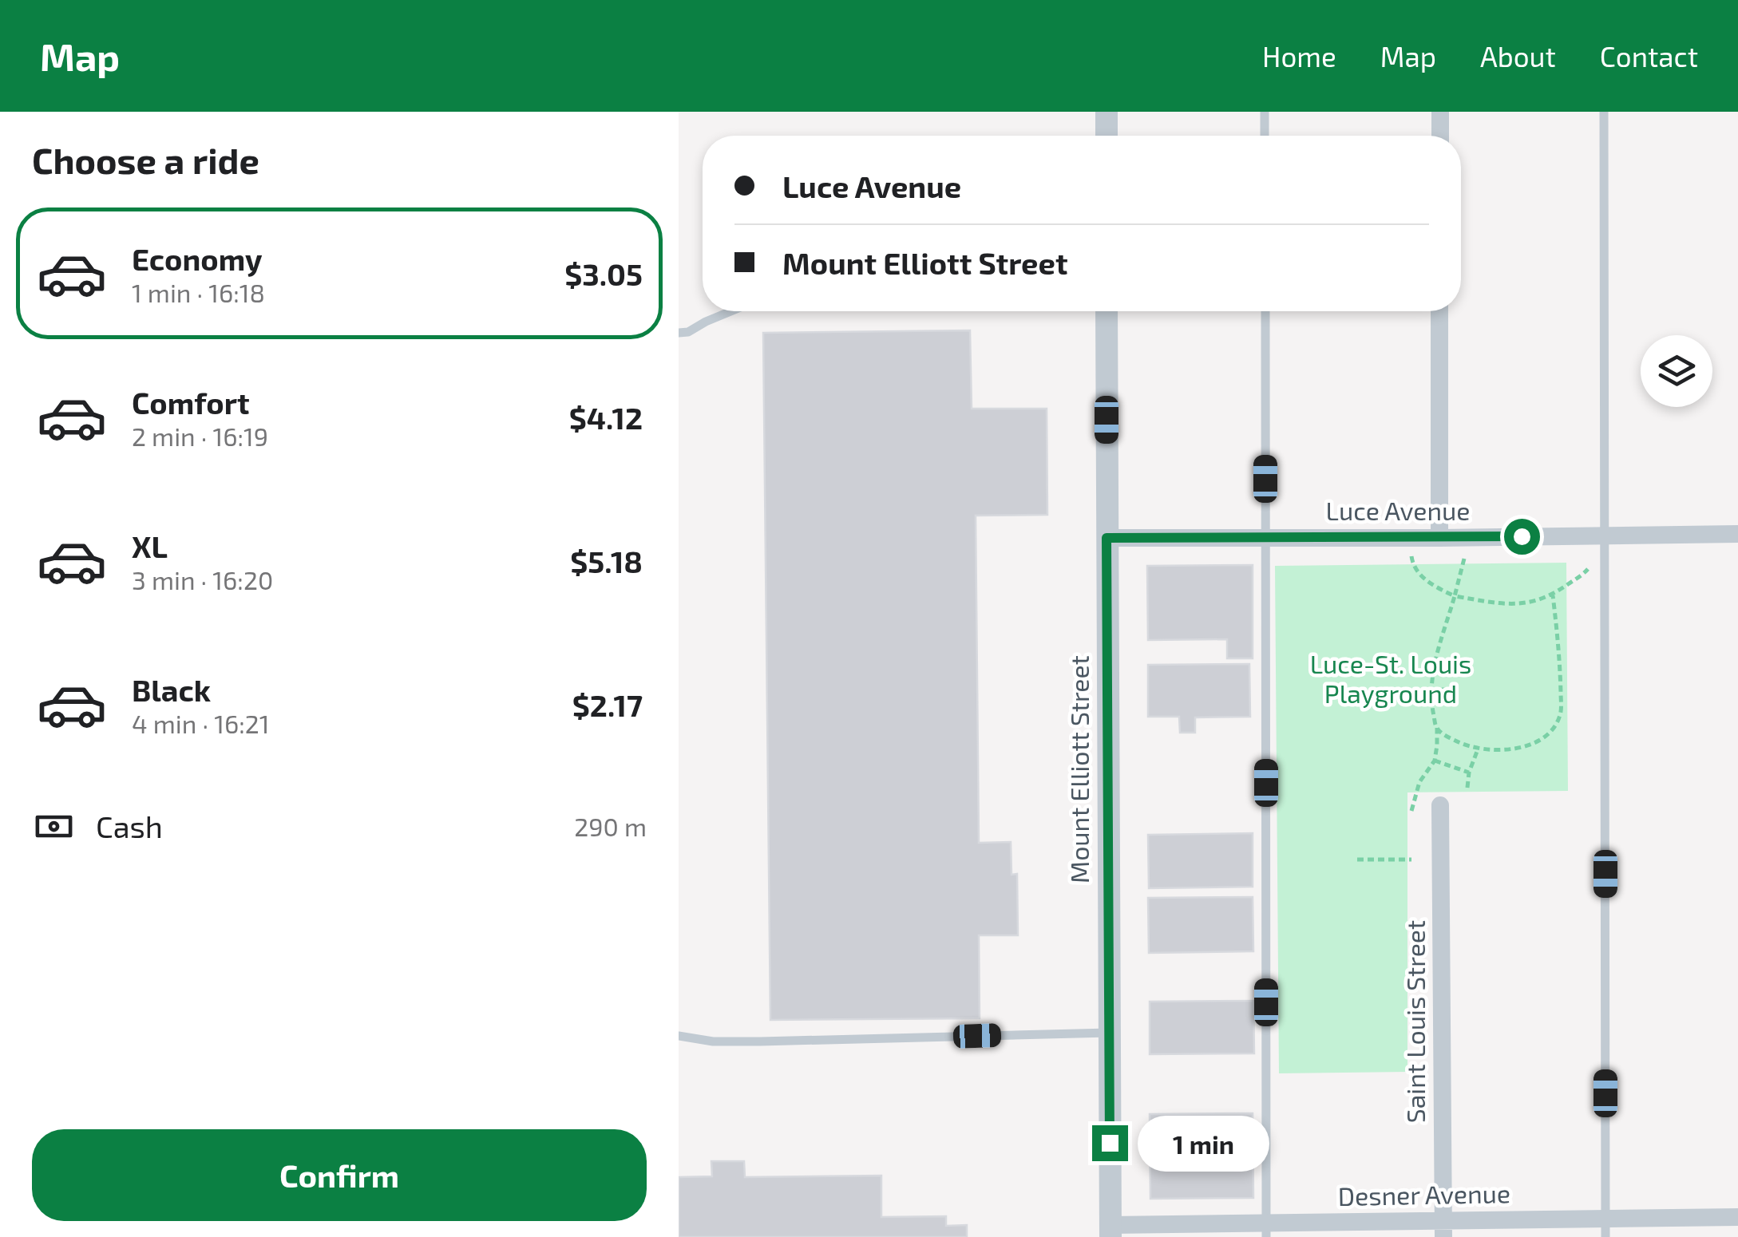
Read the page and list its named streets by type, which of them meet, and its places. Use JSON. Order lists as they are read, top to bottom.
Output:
{
  "streets": {
    "street": [
      "Luce Avenue",
      "Mount Elliott Street",
      "Saint Louis Street",
      "Desner Avenue"
    ]
  },
  "crossings": [
    ["Luce Avenue", "Mount Elliott Street"],
    ["Mount Elliott Street", "Desner Avenue"],
    ["Saint Louis Street", "Desner Avenue"]
  ],
  "parks": ["Luce-St. Louis Playground"],
  "page": {
    "header": "Map",
    "nav": [
      "Home",
      "Map",
      "About",
      "Contact"
    ],
    "heading": "Choose a ride",
    "banner": ["Luce Avenue", "Mount Elliott Street"],
    "list": [
      {
        "name": "Economy",
        "note": "1 min · 16:18",
        "value": "$3.05"
      },
      {
        "name": "Comfort",
        "note": "2 min · 16:19",
        "value": "$4.12"
      },
      {
        "name": "XL",
        "note": "3 min · 16:20",
        "value": "$5.18"
      },
      {
        "name": "Black",
        "note": "4 min · 16:21",
        "value": "$2.17"
      }
    ],
    "pay": ["Cash", "290 m"],
    "buttons": "Confirm",
    "bubble": "1 min"
  }
}
